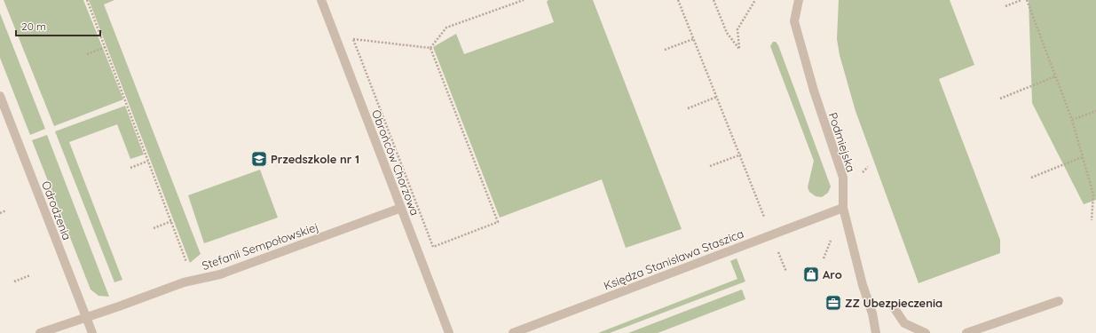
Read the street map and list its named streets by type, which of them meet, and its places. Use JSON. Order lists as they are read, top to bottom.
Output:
{
  "streets": {
    "street": [
      "Podmiejska",
      "Obrońców Chorzowa",
      "Odrodzenia",
      "Stefanii Sempołowskiej",
      "Księdza Stanisława Staszica"
    ]
  },
  "crossings": [
    ["Podmiejska", "Księdza Stanisława Staszica"],
    ["Obrońców Chorzowa", "Stefanii Sempołowskiej"],
    ["Odrodzenia", "Stefanii Sempołowskiej"]
  ],
  "places": {
    "school or university": ["Przedszkole nr 1"],
    "shop": ["Aro"],
    "office": ["ZZ Ubezpieczenia"]
  },
  "scale_bar": "20 m"
}
